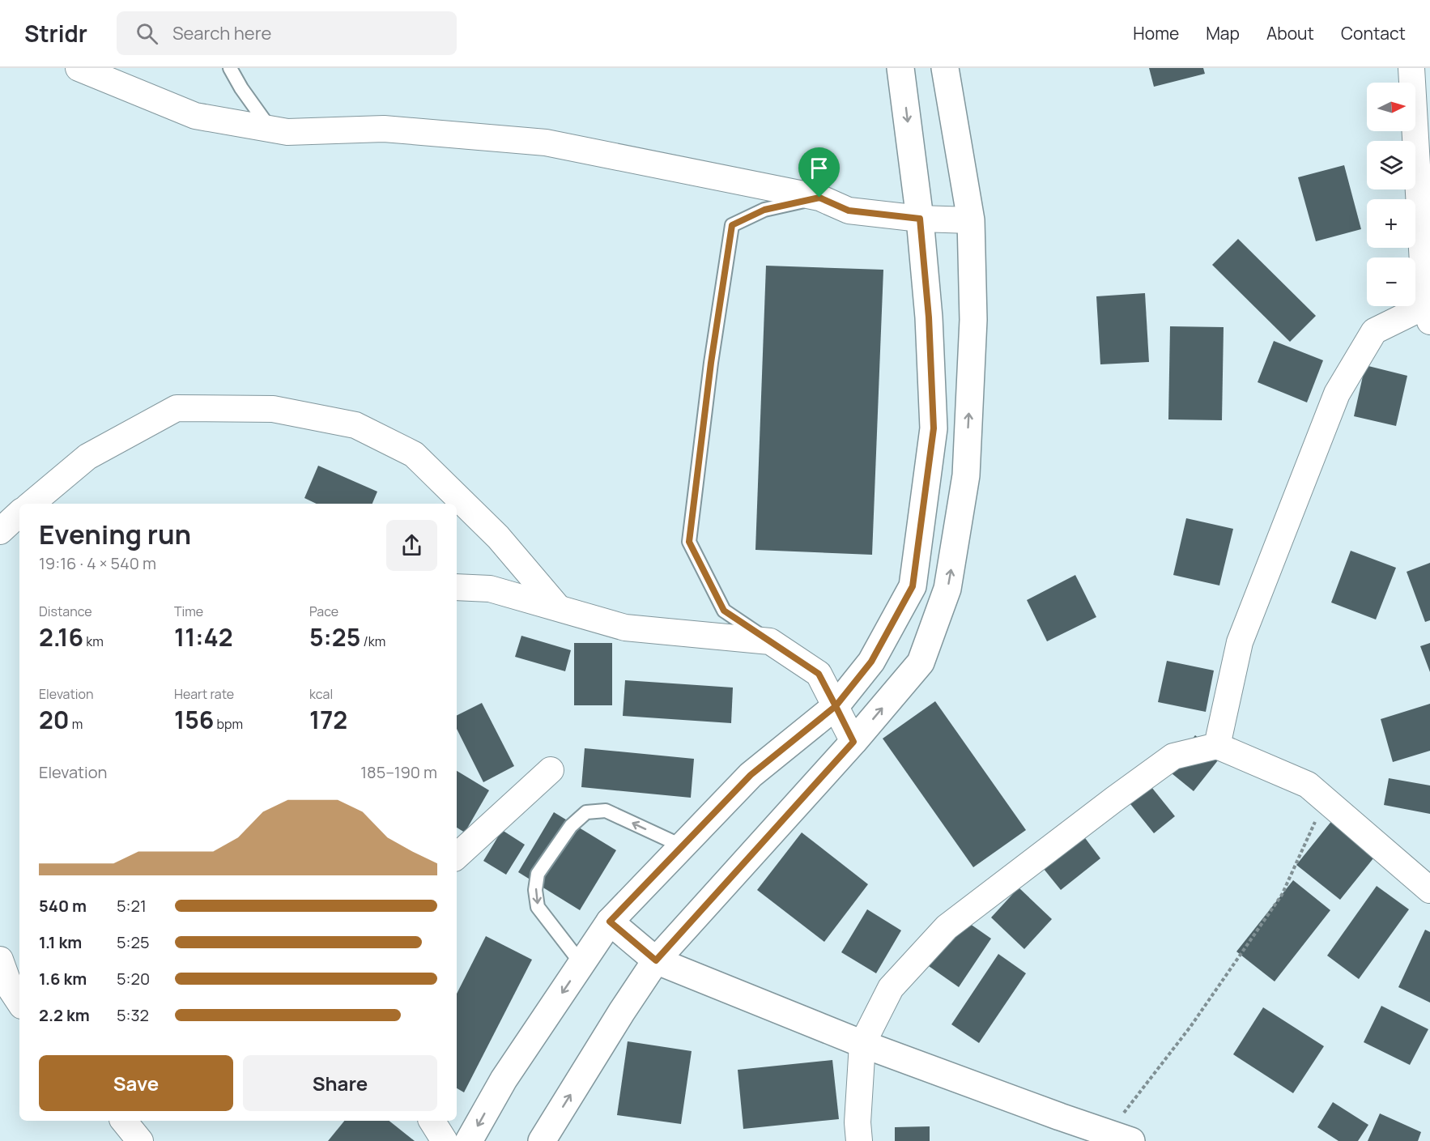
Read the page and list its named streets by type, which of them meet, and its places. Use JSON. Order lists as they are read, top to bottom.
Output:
{
  "north": "right",
  "page": {
    "header": "Stridr",
    "search": "Search here",
    "nav": [
      "Home",
      "Map",
      "About",
      "Contact"
    ],
    "map_buttons": ["+", "−"],
    "heading": ["Evening run", "19:16 · 4 × 540 m"],
    "stats": [
      ["Distance", "2.16 km"],
      ["Time", "11:42"],
      ["Pace", "5:25 /km"],
      ["Elevation", "20 m"],
      ["Heart rate", "156 bpm"],
      ["kcal", "172"]
    ],
    "chart": ["Elevation", "185–190 m"],
    "list": [
      {
        "name": "540 m",
        "note": "5:21"
      },
      {
        "name": "1.1 km",
        "note": "5:25"
      },
      {
        "name": "1.6 km",
        "note": "5:20"
      },
      {
        "name": "2.2 km",
        "note": "5:32"
      }
    ],
    "buttons": ["Save", "Share"]
  }
}
